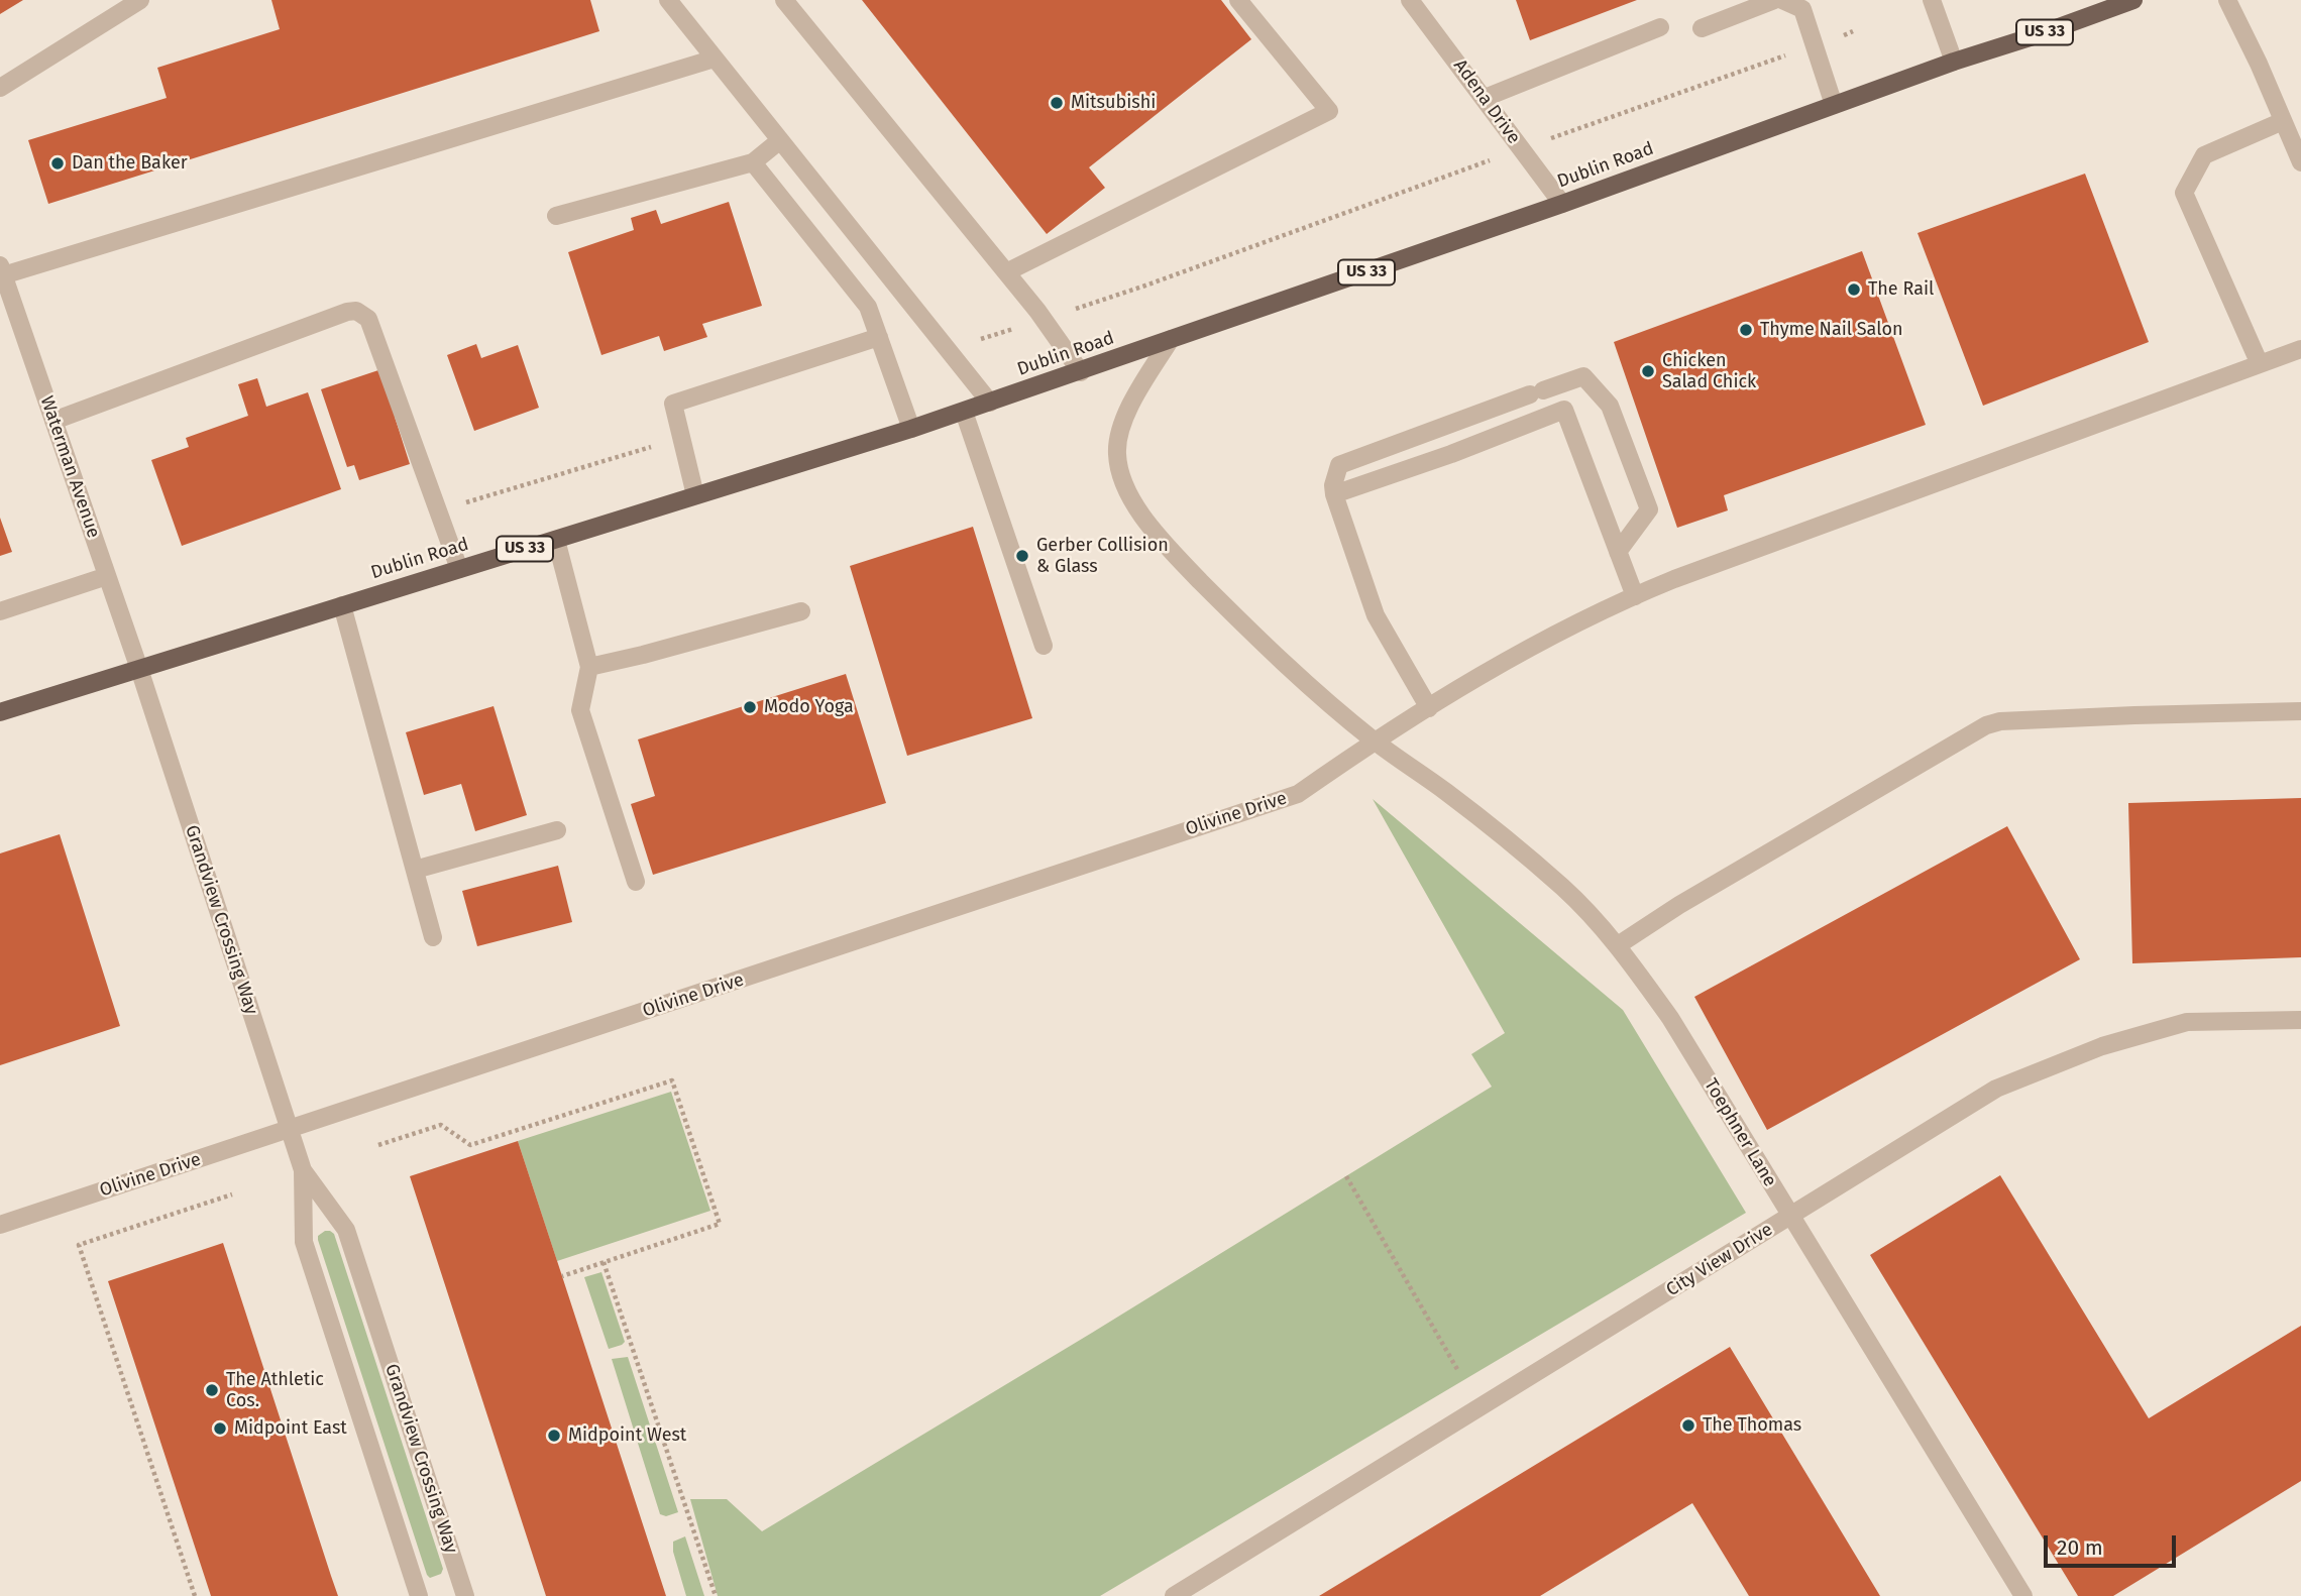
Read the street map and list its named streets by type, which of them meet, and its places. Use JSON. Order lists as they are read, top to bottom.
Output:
{
  "streets": {
    "main road": ["US 33", "Dublin Road"],
    "street": [
      "Adena Drive",
      "Waterman Avenue",
      "Olivine Drive",
      "Grandview Crossing Way",
      "Toephner Lane",
      "City View Drive"
    ]
  },
  "crossings": [
    ["Adena Drive", "Dublin Road"],
    ["Dublin Road", "Waterman Avenue"],
    ["Dublin Road", "Grandview Crossing Way"],
    ["Dublin Road", "Toephner Lane"],
    ["Waterman Avenue", "Grandview Crossing Way"],
    ["Olivine Drive", "Grandview Crossing Way"],
    ["Olivine Drive", "Toephner Lane"],
    ["Toephner Lane", "City View Drive"]
  ],
  "places": [
    "Mitsubishi",
    "Dan the Baker",
    "The Rail",
    "Thyme Nail Salon",
    "Chicken Salad Chick",
    "Gerber Collision & Glass",
    "Modo Yoga",
    "The Athletic Cos.",
    "The Thomas",
    "Midpoint East",
    "Midpoint West"
  ],
  "scale_bar": "20 m"
}
